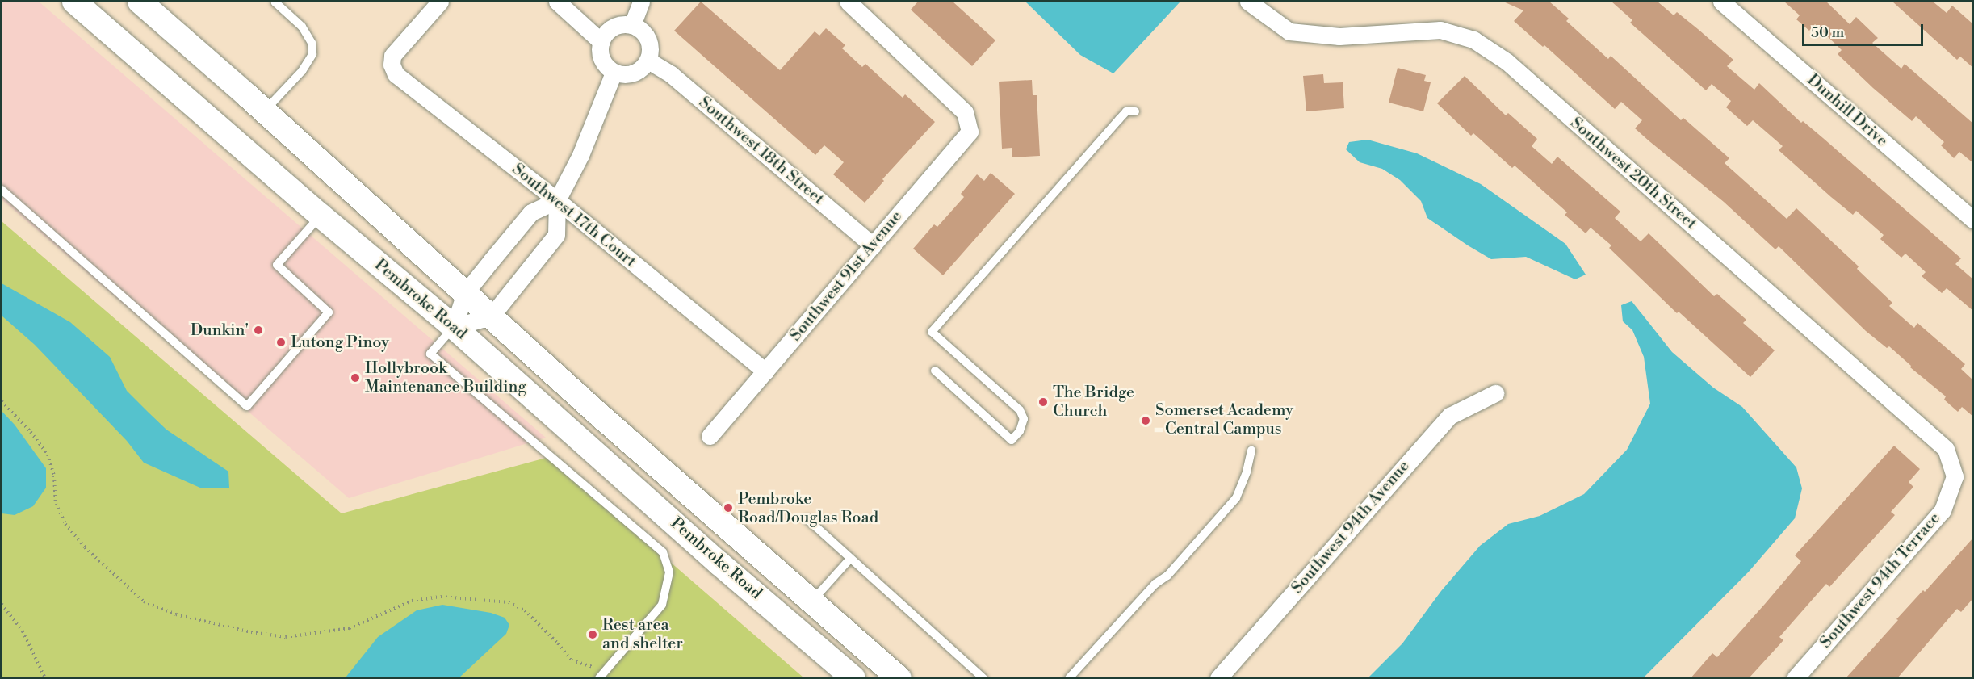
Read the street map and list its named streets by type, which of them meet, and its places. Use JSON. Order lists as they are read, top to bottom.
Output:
{
  "streets": {
    "main road": ["Pembroke Road"],
    "street": [
      "Dunhill Drive",
      "Southwest 18th Street",
      "Southwest 20th Street",
      "Southwest 17th Court",
      "Southwest 91st Avenue",
      "Southwest 94th Avenue",
      "Southwest 94th Terrace"
    ]
  },
  "crossings": [
    ["Southwest 18th Street", "Southwest 91st Avenue"],
    ["Southwest 20th Street", "Southwest 94th Terrace"],
    ["Southwest 17th Court", "Southwest 91st Avenue"]
  ],
  "places": [
    "Dunkin'",
    "Lutong Pinoy",
    "Hollybrook Maintenance Building",
    "The Bridge Church",
    "Somerset Academy - Central Campus",
    "Pembroke Road/Douglas Road",
    "Rest area and shelter"
  ],
  "scale_bar": "50 m"
}
